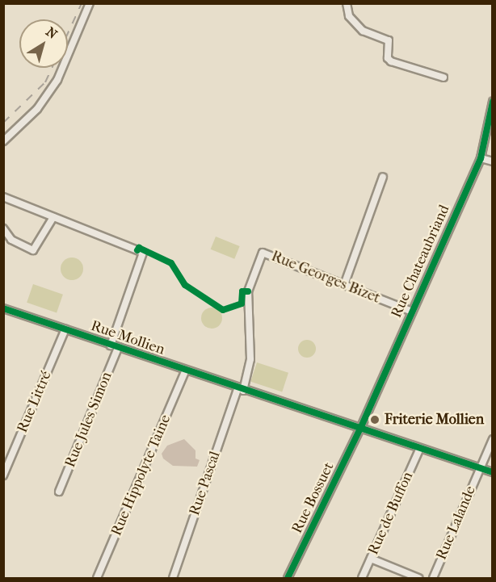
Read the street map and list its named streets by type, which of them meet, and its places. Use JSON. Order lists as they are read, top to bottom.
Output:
{
  "streets": {
    "street": [
      "Rue Chateaubriand",
      "Rue Georges Bizet",
      "Rue Mollien",
      "Rue Littré",
      "Rue Jules Simon",
      "Rue Hippolyte Taine",
      "Rue Pascal",
      "Rue Bossuet",
      "Rue de Buffon",
      "Rue Lalande"
    ]
  },
  "crossings": [
    ["Rue Chateaubriand", "Rue Georges Bizet"],
    ["Rue Chateaubriand", "Rue Mollien"],
    ["Rue Chateaubriand", "Rue Bossuet"],
    ["Rue Georges Bizet", "Rue Mollien"],
    ["Rue Georges Bizet", "Rue Pascal"],
    ["Rue Mollien", "Rue Littré"],
    ["Rue Mollien", "Rue Jules Simon"],
    ["Rue Mollien", "Rue Hippolyte Taine"],
    ["Rue Mollien", "Rue Pascal"],
    ["Rue Mollien", "Rue Bossuet"],
    ["Rue Mollien", "Rue de Buffon"],
    ["Rue Mollien", "Rue Lalande"]
  ],
  "places": ["Friterie Mollien"],
  "north": "top right"
}
